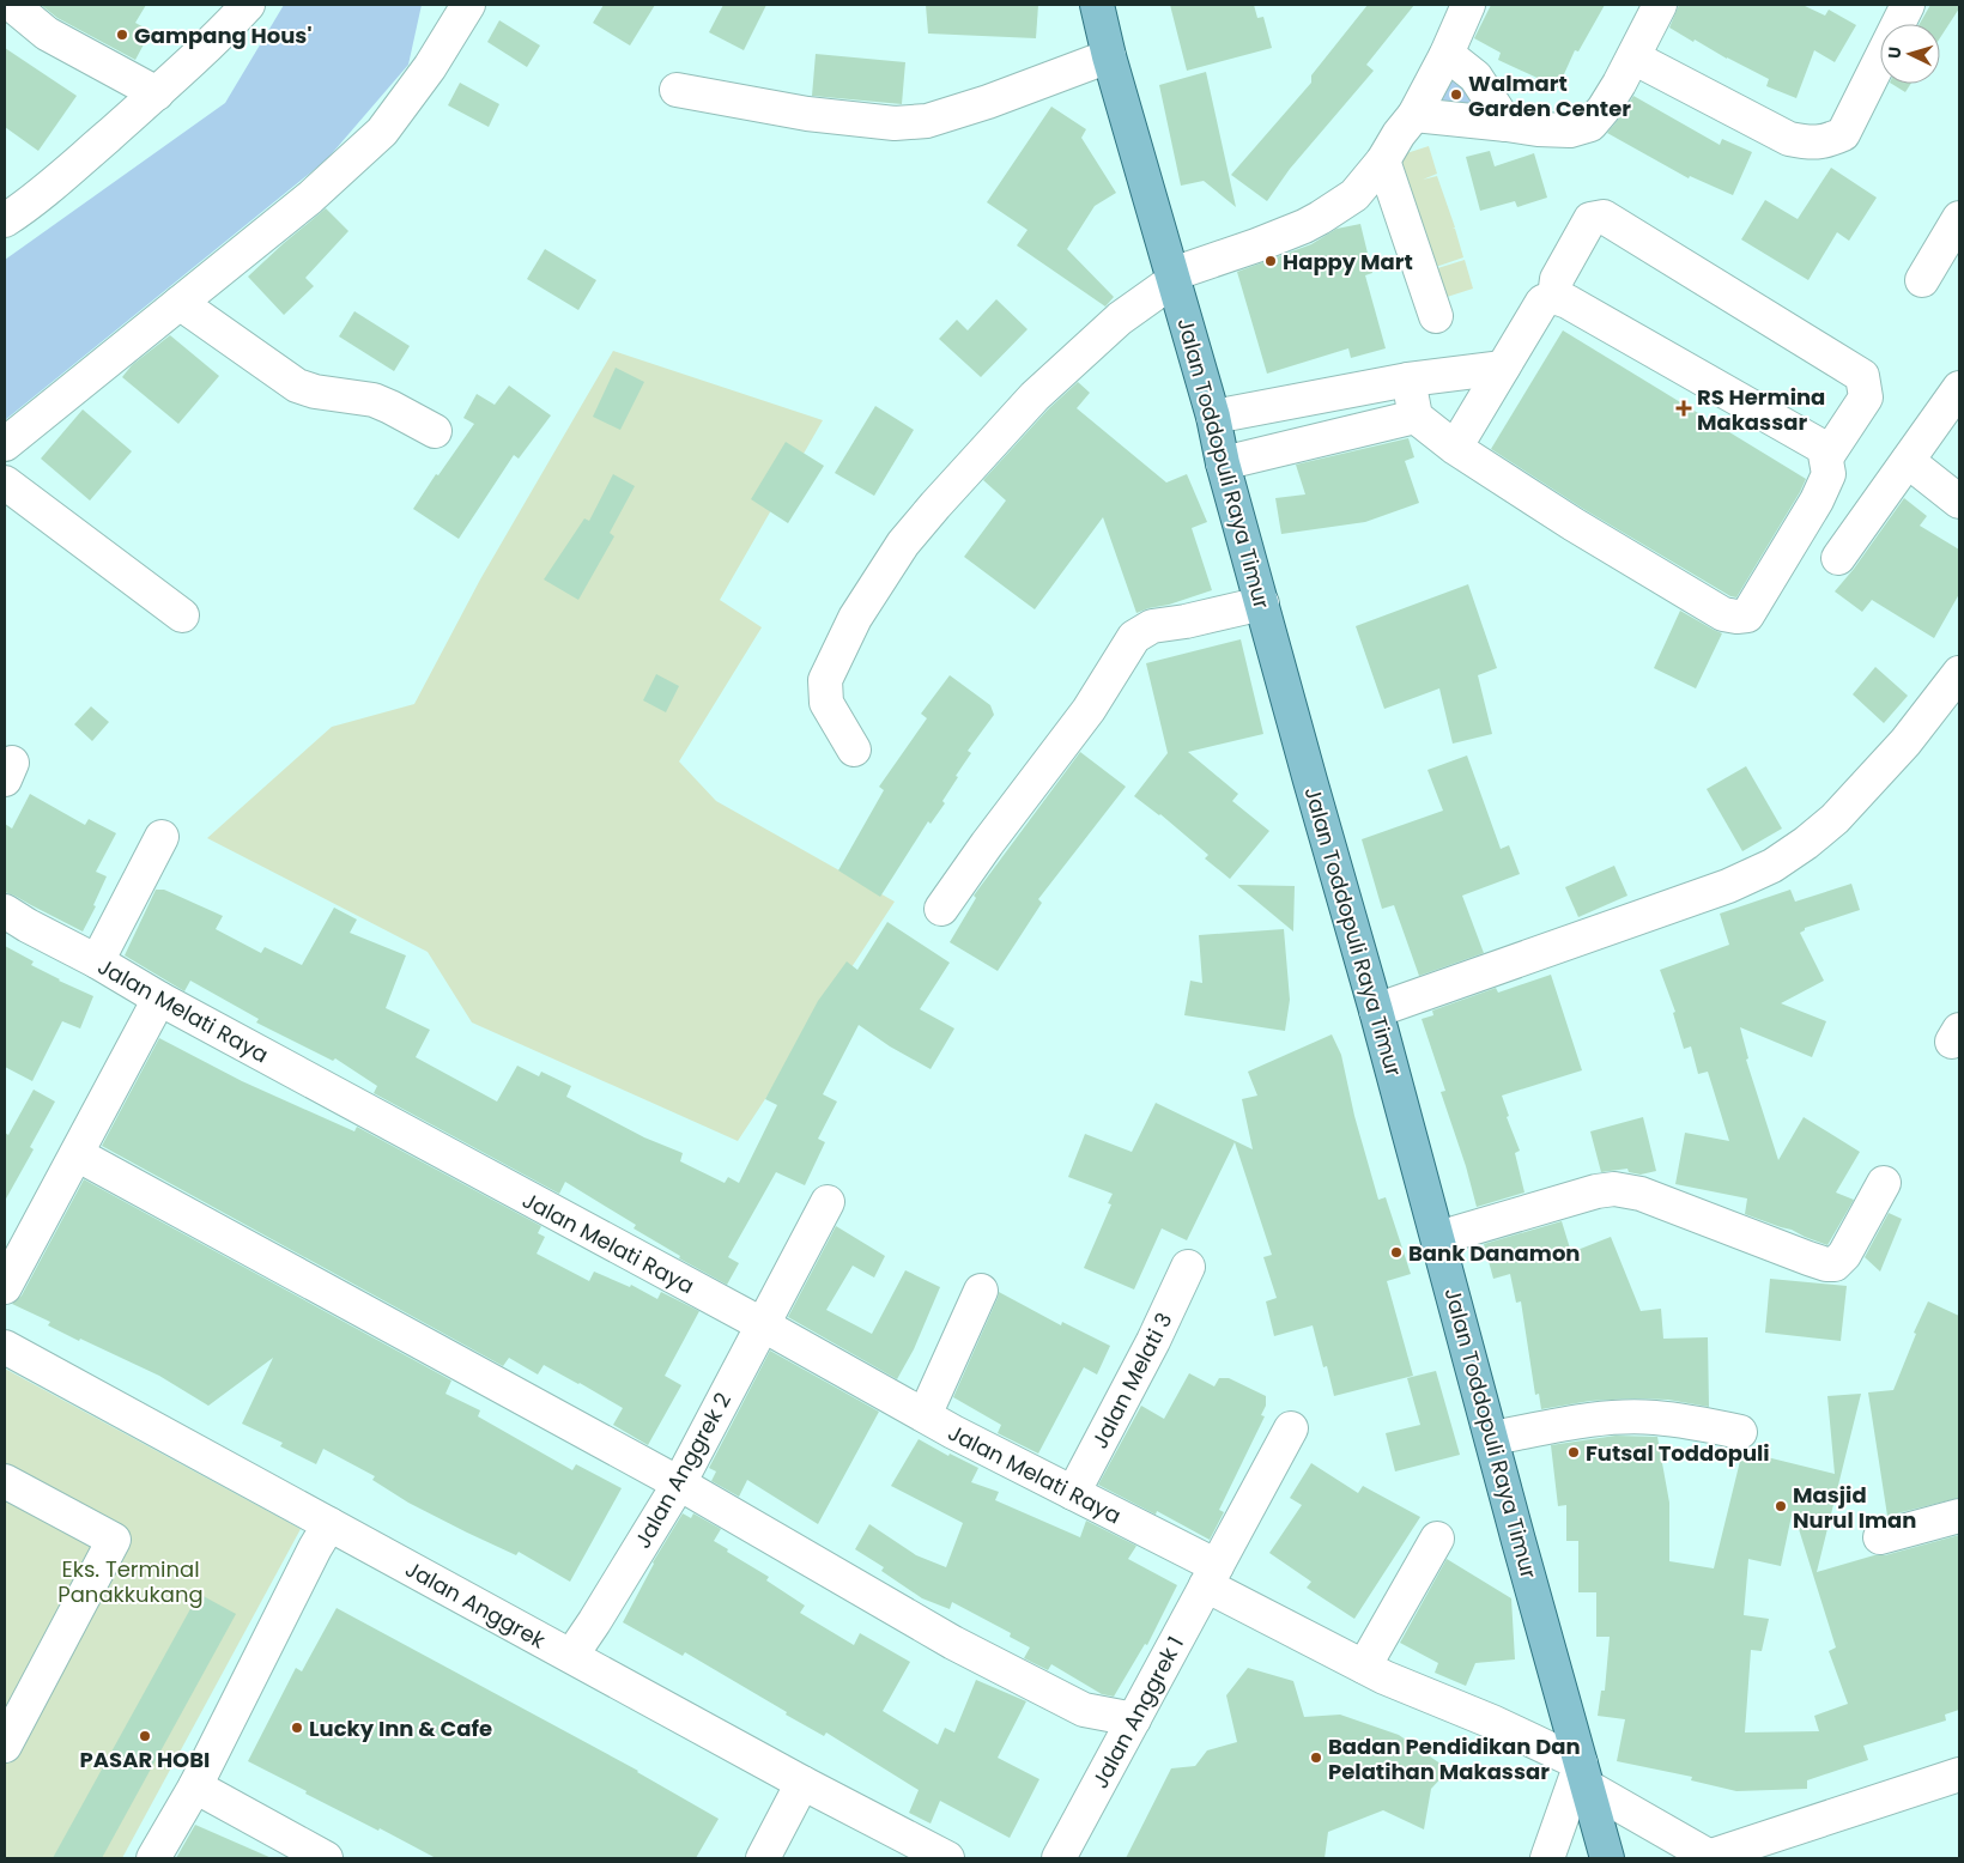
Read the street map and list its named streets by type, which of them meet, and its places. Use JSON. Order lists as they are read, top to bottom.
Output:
{
  "streets": {
    "main road": ["Jalan Toddopuli Raya Timur"],
    "street": [
      "Jalan Melati Raya",
      "Jalan Melati 3",
      "Jalan Anggrek 2",
      "Jalan Anggrek",
      "Jalan Anggrek 1"
    ]
  },
  "crossings": [
    ["Jalan Toddopuli Raya Timur", "Jalan Melati Raya"],
    ["Jalan Melati Raya", "Jalan Melati 3"],
    ["Jalan Melati Raya", "Jalan Anggrek 2"],
    ["Jalan Melati Raya", "Jalan Anggrek 1"],
    ["Jalan Anggrek 2", "Jalan Anggrek"]
  ],
  "parks": ["Eks. Terminal Panakkukang"],
  "places": {
    "other": [
      "Gampang Hous'",
      "Walmart Garden Center",
      "Happy Mart",
      "Bank Danamon",
      "Futsal Toddopuli",
      "Masjid Nurul Iman",
      "Lucky Inn & Cafe",
      "PASAR HOBI",
      "Badan Pendidikan Dan Pelatihan Makassar"
    ],
    "health": ["RS Hermina Makassar"]
  },
  "north": "left"
}
